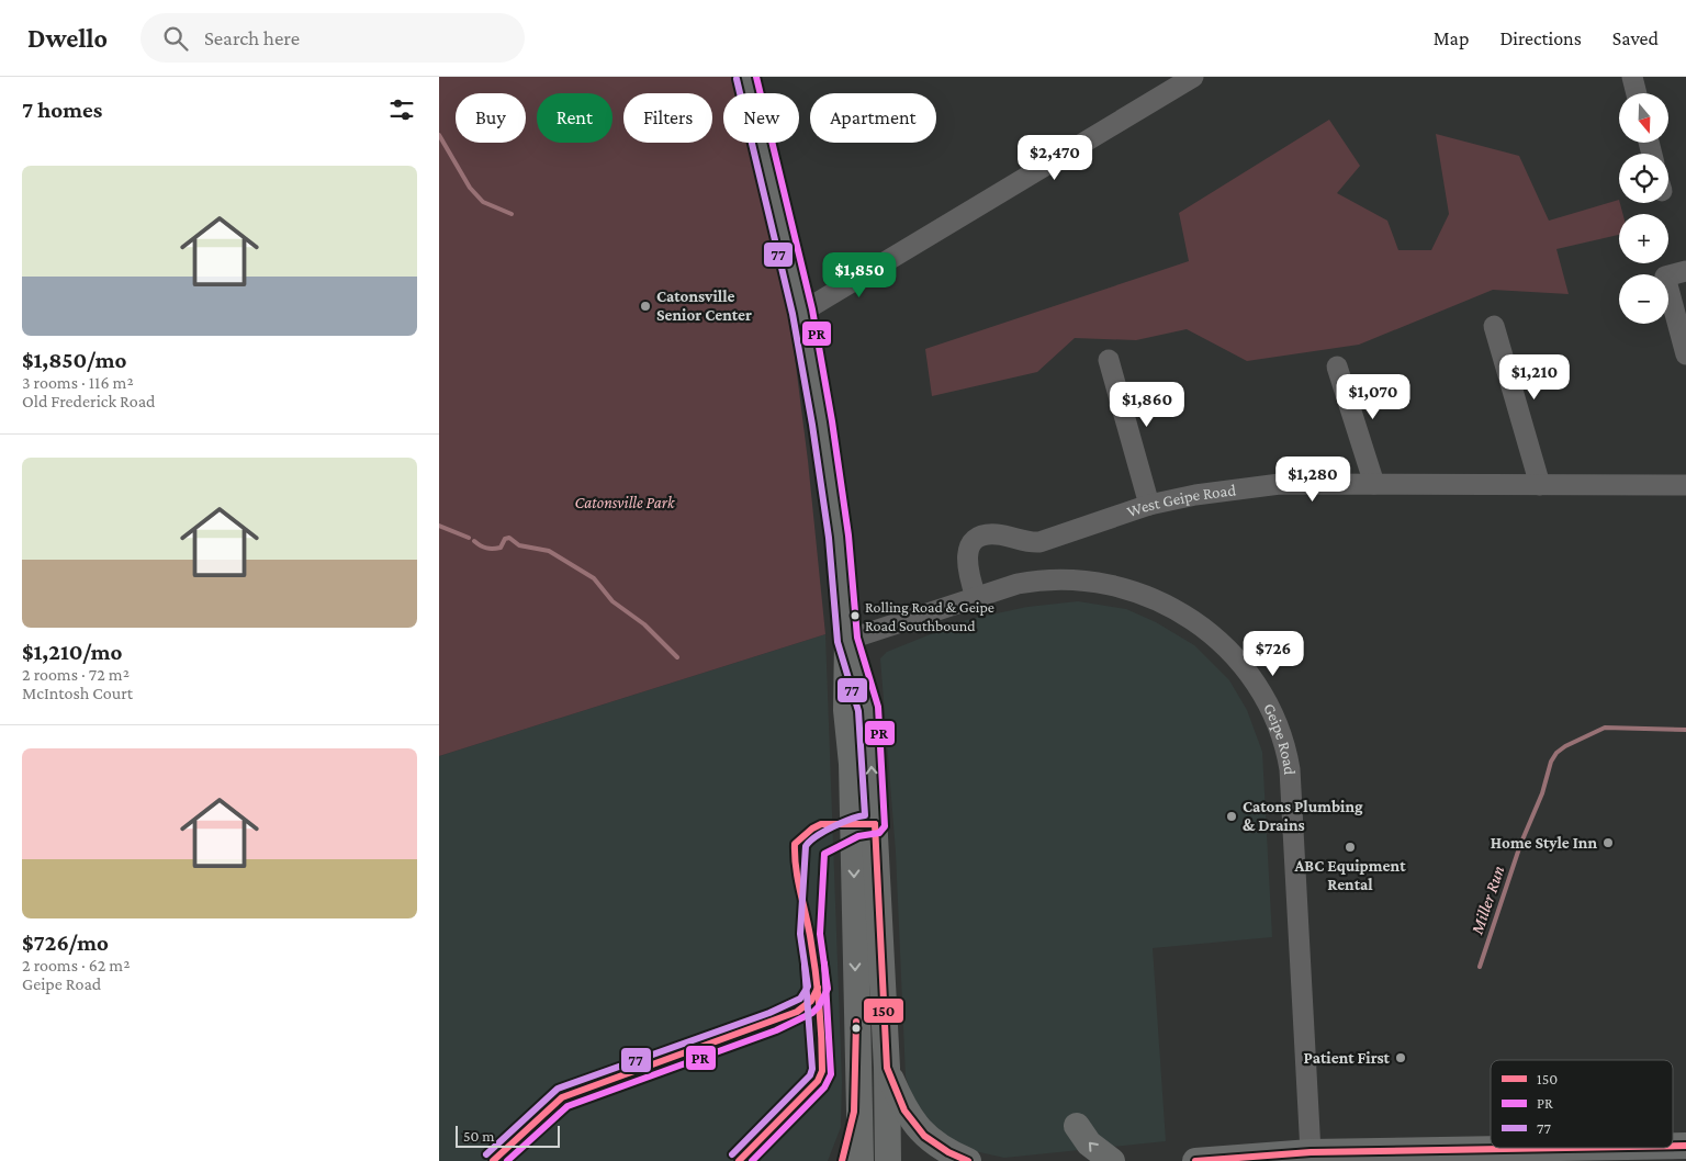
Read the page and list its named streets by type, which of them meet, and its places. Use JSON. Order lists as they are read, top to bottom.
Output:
{
  "streets": {
    "street": ["West Geipe Road", "Geipe Road"]
  },
  "crossings": [
    ["West Geipe Road", "Geipe Road"]
  ],
  "water": ["Miller Run"],
  "parks": ["Catonsville Park"],
  "places": [
    "Catonsville Senior Center",
    "Rolling Road & Geipe Road Southbound",
    "Catons Plumbing & Drains",
    "Home Style Inn",
    "ABC Equipment Rental",
    "Patient First"
  ],
  "lines": ["transit line PR", "transit line 77", "transit line 150"],
  "legend": ["150", "PR", "77"],
  "scale_bar": "50 m",
  "north": "bottom",
  "page": {
    "header": "Dwello",
    "search": "Search here",
    "nav": ["Map", "Directions", "Saved"],
    "heading": "7 homes",
    "map_buttons": ["+", "−"],
    "chip": [
      "Buy",
      "Rent",
      "Filters",
      "New",
      "Apartment"
    ],
    "price": [
      "$2,470",
      "$1,850",
      "$1,210",
      "$1,070",
      "$1,860",
      "$1,280",
      "$726"
    ],
    "list": [
      {
        "name": "$1,850/mo",
        "note": "3 rooms · 116 m² · Old Frederick Road"
      },
      {
        "name": "$1,210/mo",
        "note": "2 rooms · 72 m² · McIntosh Court"
      },
      {
        "name": "$726/mo",
        "note": "2 rooms · 62 m² · Geipe Road"
      }
    ],
    "scale": "50 m"
  }
}
